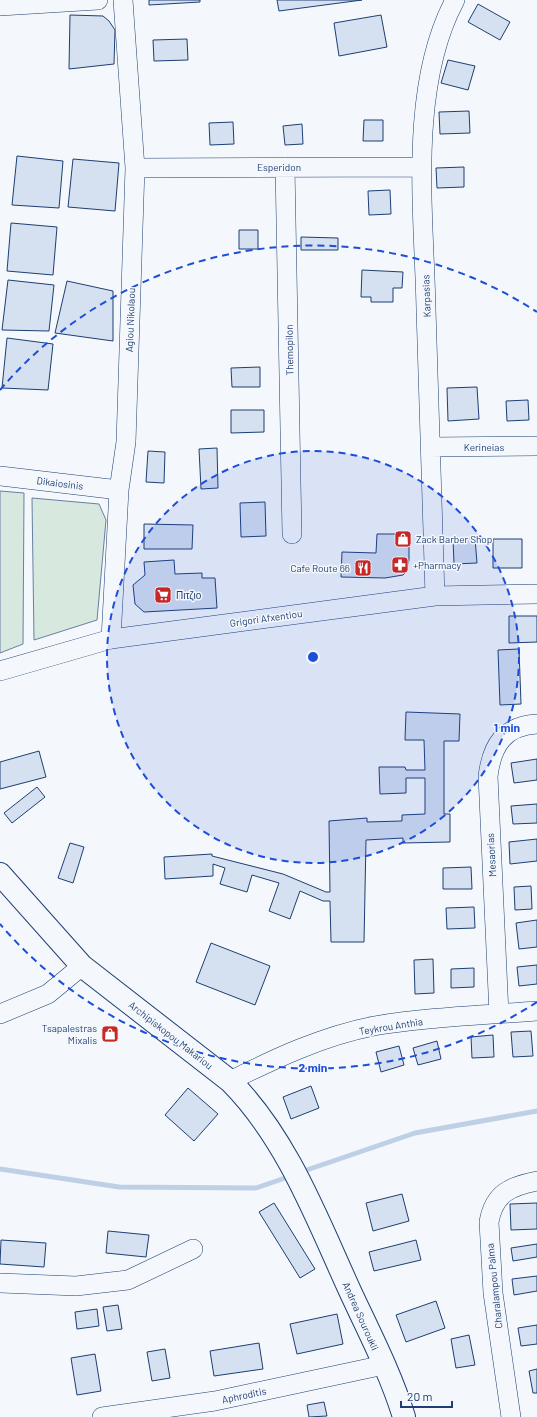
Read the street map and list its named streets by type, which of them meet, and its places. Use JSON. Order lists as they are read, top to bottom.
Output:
{
  "streets": {
    "main road": ["Archipiskopou Makariou", "Andrea Souroukli"],
    "street": [
      "Esperidon",
      "Karpasias",
      "Agiou Nikolaou",
      "Themopilon",
      "Kerineias",
      "Dikaiosinis",
      "Grigori Afxentiou",
      "Mesaorias",
      "Teykrou Anthia",
      "Charalampou Palma",
      "Aphroditis"
    ]
  },
  "crossings": [
    ["Esperidon", "Karpasias"],
    ["Esperidon", "Agiou Nikolaou"],
    ["Esperidon", "Themopilon"],
    ["Karpasias", "Kerineias"],
    ["Karpasias", "Grigori Afxentiou"],
    ["Agiou Nikolaou", "Dikaiosinis"],
    ["Agiou Nikolaou", "Grigori Afxentiou"],
    ["Mesaorias", "Teykrou Anthia"],
    ["Teykrou Anthia", "Archipiskopou Makariou"],
    ["Archipiskopou Makariou", "Andrea Souroukli"],
    ["Andrea Souroukli", "Aphroditis"]
  ],
  "places": {
    "shop": ["Zack Barber Shop", "Tsapalestras Mixalis"],
    "pharmacy": ["+Pharmacy"],
    "restaurant": ["Cafe Route 66"],
    "supermarket": ["Πιτζιο"]
  },
  "scale_bar": "20 m",
  "rings": ["1 min", "2 min"]
}
